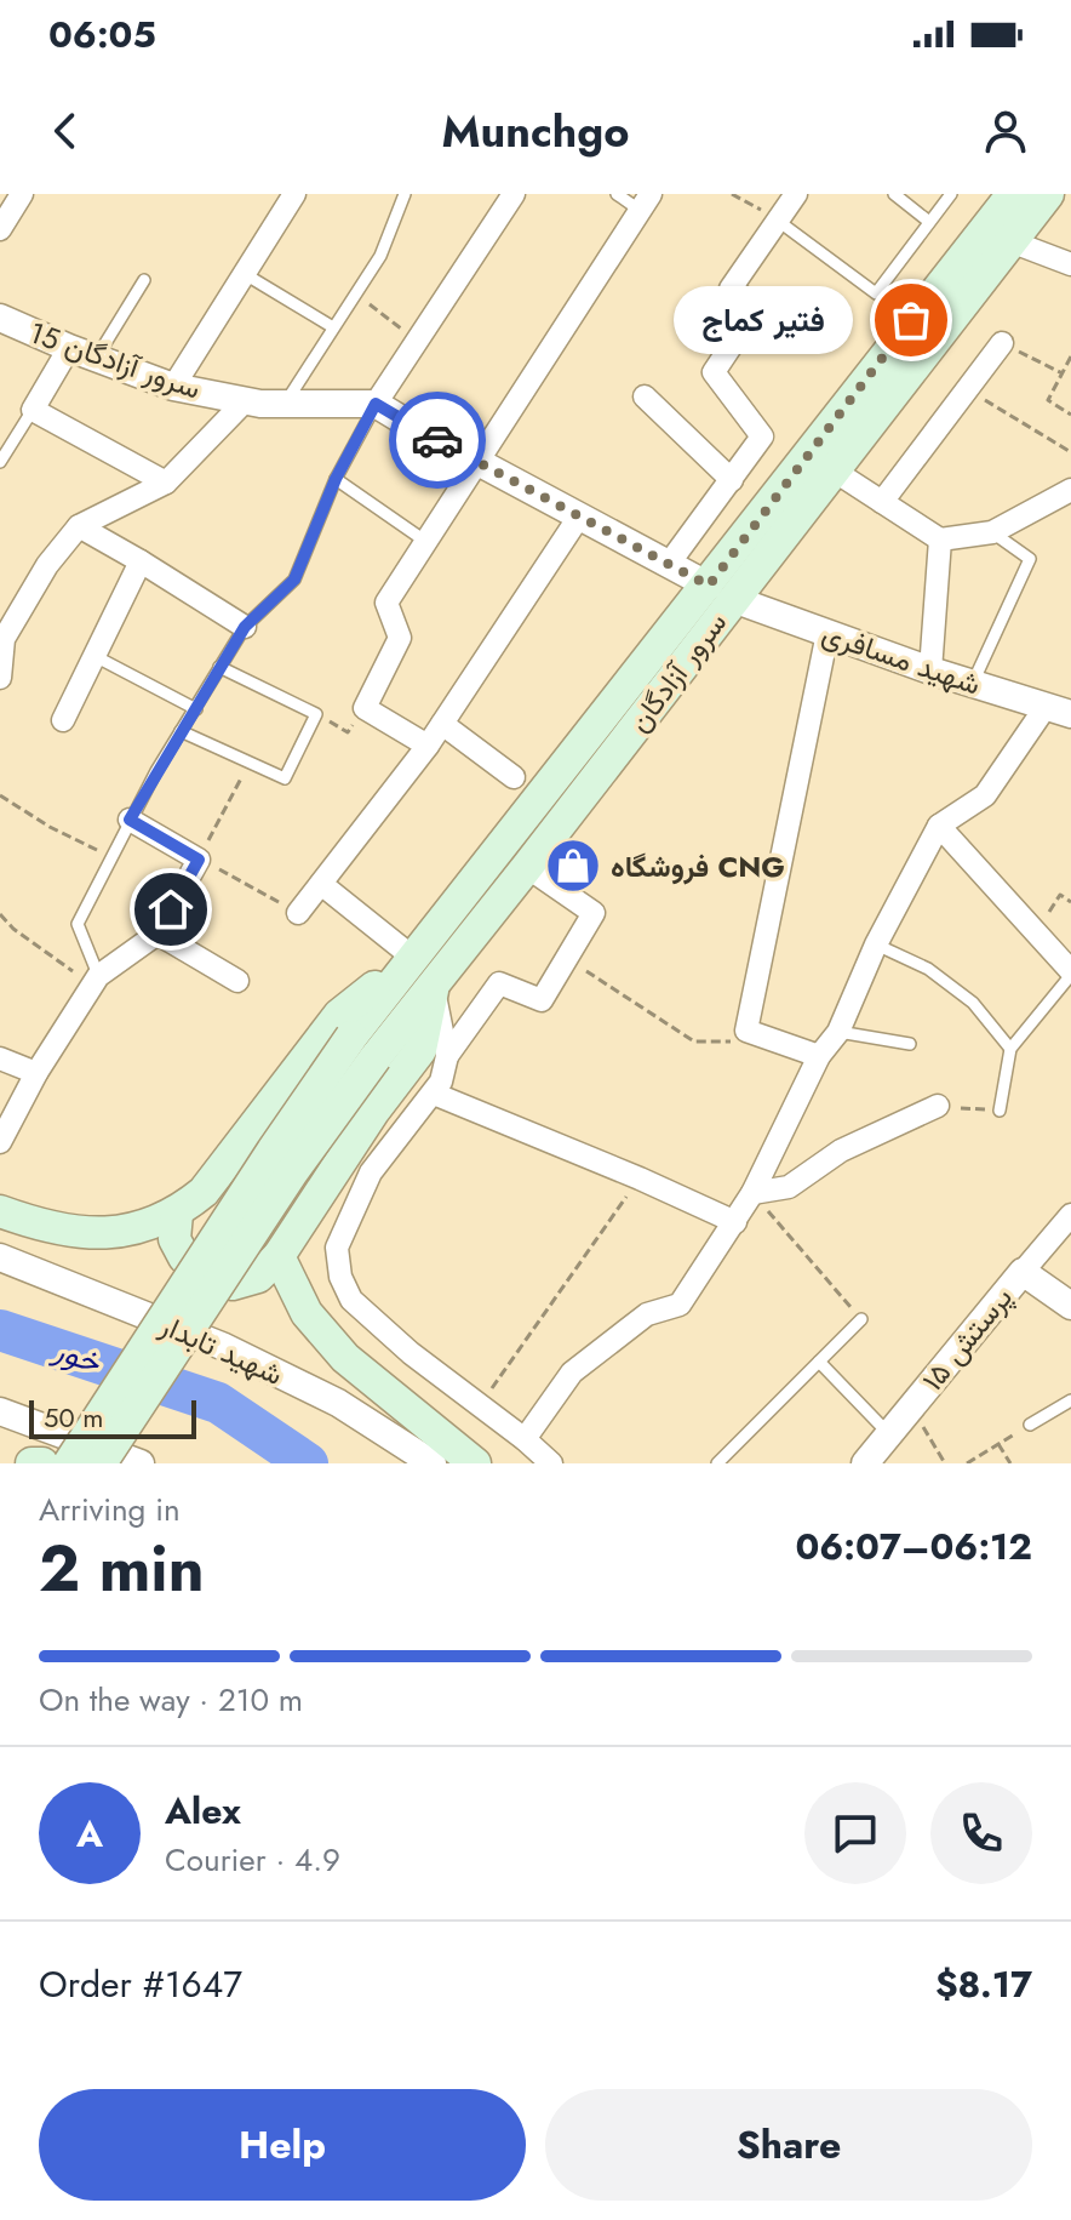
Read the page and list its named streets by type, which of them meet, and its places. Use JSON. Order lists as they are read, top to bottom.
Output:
{
  "streets": {
    "main road": ["سرور آزادگان"],
    "street": [
      "سرور آزادگان 15",
      "شهید مسافری",
      "پرستش ۱۵",
      "شهید تابدار"
    ]
  },
  "crossings": [
    ["شهید مسافری", "سرور آزادگان"]
  ],
  "water": ["خور"],
  "places": {
    "other": ["فتیر کماج"],
    "shop": ["فروشگاه CNG"]
  },
  "scale_bar": "50 m",
  "page": {
    "status": "06:05",
    "header": "Munchgo",
    "bubble": "فتیر کماج",
    "scale": "50 m",
    "heading": ["2 min", "Arriving in", "06:07–06:12"],
    "panel": [
      "Alex",
      "Courier · 4.9",
      "Order #1647",
      "$8.17"
    ],
    "bar": "On the way · 210 m",
    "round": "A",
    "buttons": ["Help", "Share"]
  }
}
